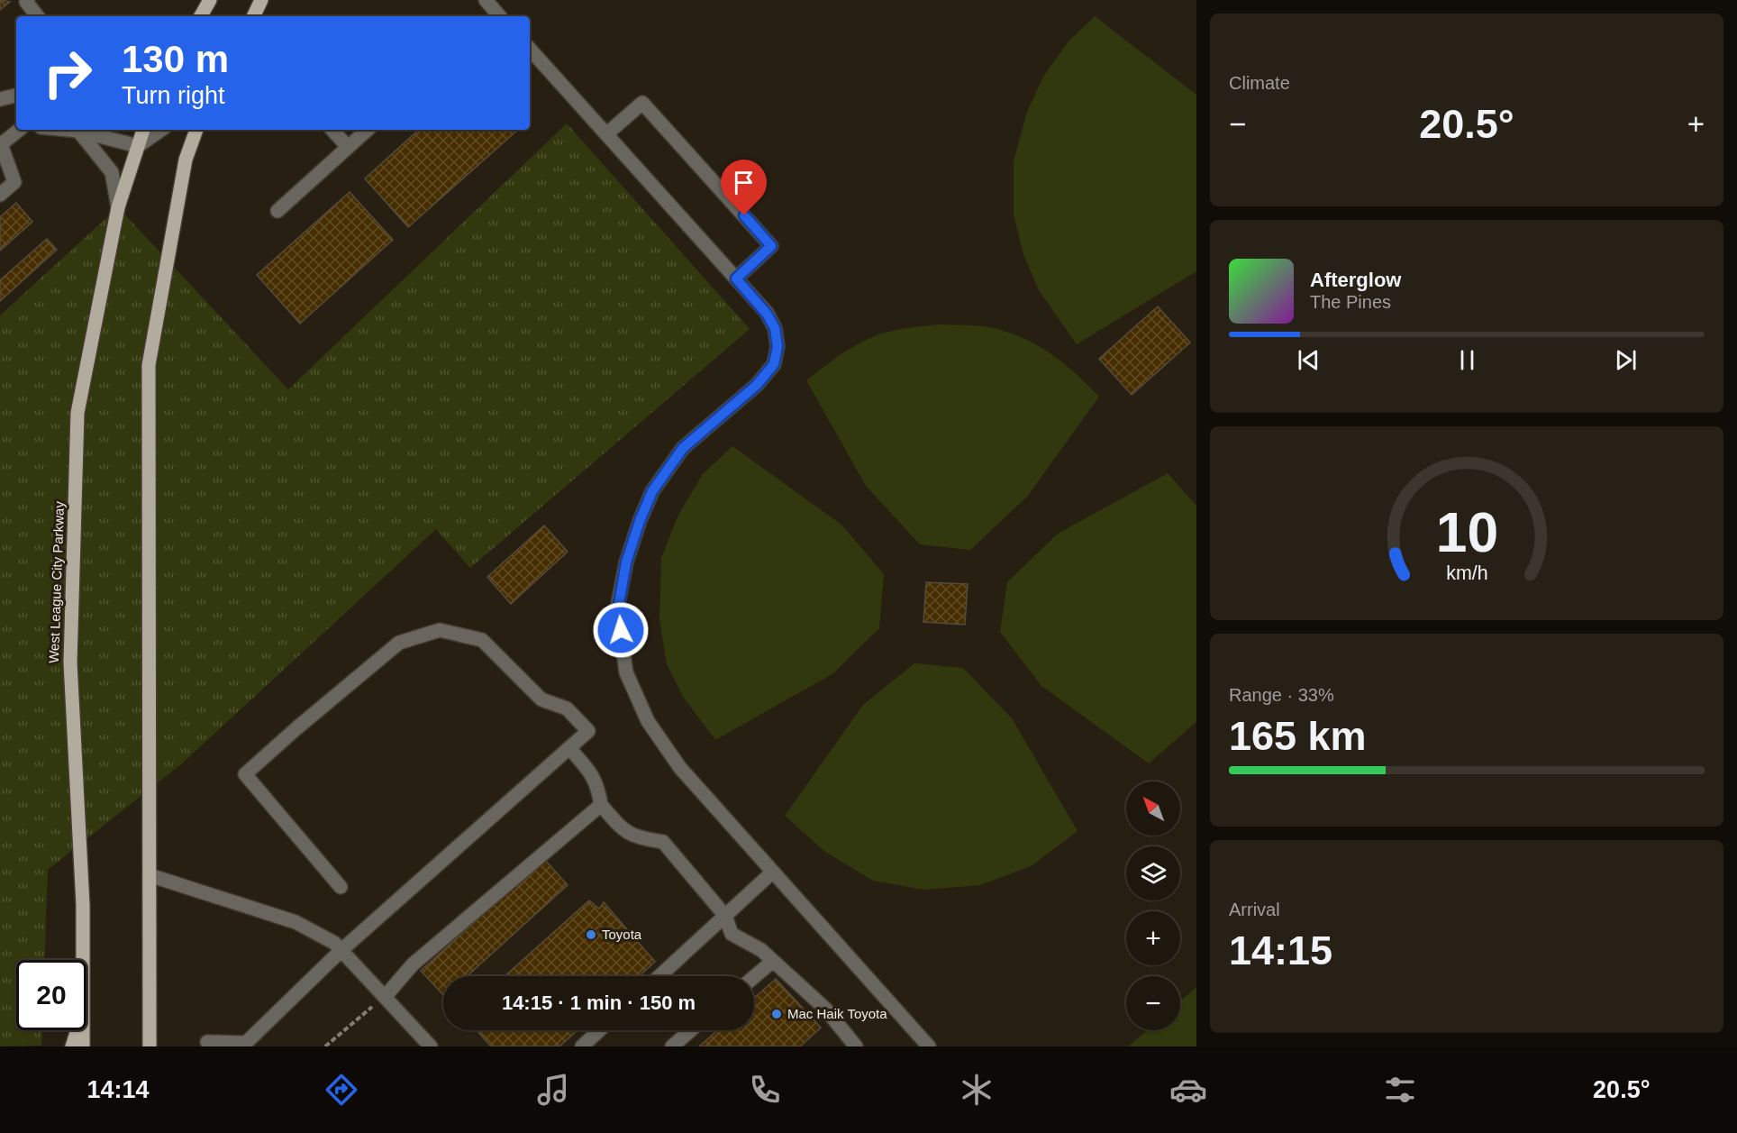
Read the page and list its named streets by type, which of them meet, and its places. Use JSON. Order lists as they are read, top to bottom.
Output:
{
  "streets": {
    "main road": ["West League City Parkway"]
  },
  "places": ["Toyota", "Mac Haik Toyota"],
  "north": "top left",
  "page": {
    "tile": [
      "Climate",
      ["Range · 33%", "165 km"],
      ["Arrival", "14:15"]
    ],
    "turn": ["130 m", "Turn right"],
    "heat": ["−", "20.5°", "+"],
    "song": ["Afterglow", "The Pines"],
    "map_buttons": ["+", "−"],
    "limit": "20",
    "trip": "14:15 · 1 min · 150 m",
    "tabs": ["14:14", "20.5°"],
    "gauge": ["10", "km/h"]
  }
}
